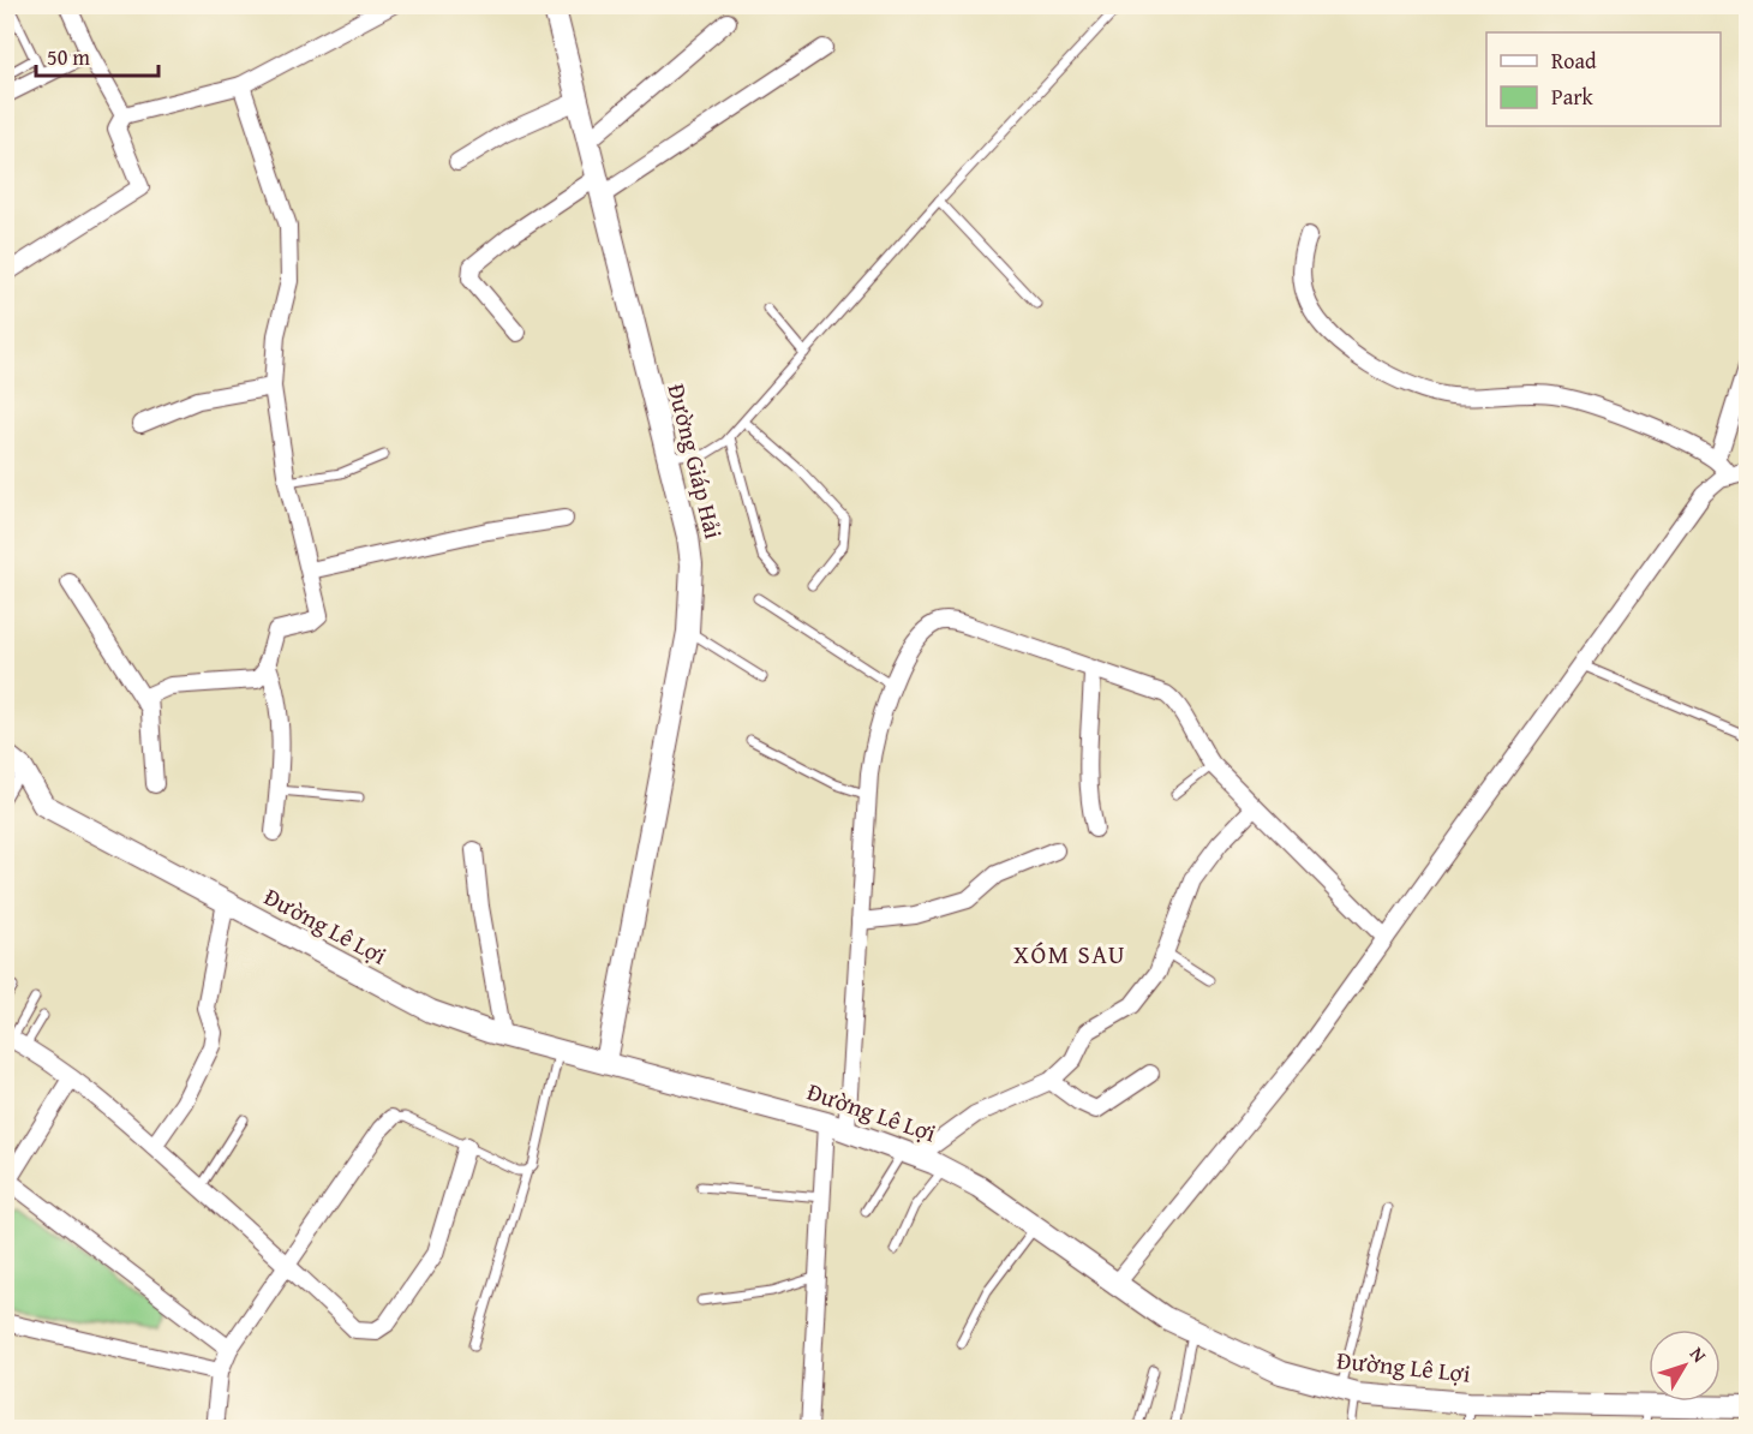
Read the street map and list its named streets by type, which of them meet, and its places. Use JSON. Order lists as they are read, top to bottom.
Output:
{
  "streets": {
    "main road": ["Đường Giáp Hải", "Đường Lê Lợi"]
  },
  "crossings": [
    ["Đường Giáp Hải", "Đường Lê Lợi"]
  ],
  "districts": ["XÓM SAU"],
  "legend": ["Road", "Park"],
  "scale_bar": "50 m",
  "north": "top right"
}
